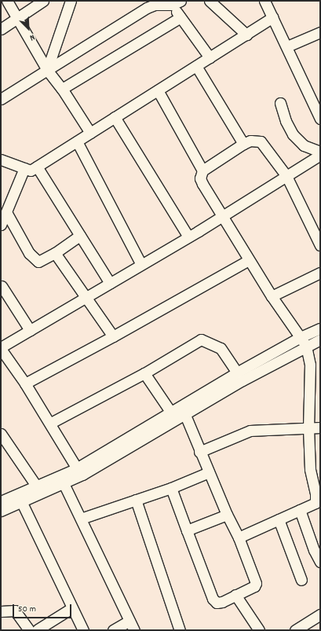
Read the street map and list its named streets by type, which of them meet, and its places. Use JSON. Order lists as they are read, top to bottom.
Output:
{
  "scale_bar": "50 m",
  "north": "bottom right"
}
